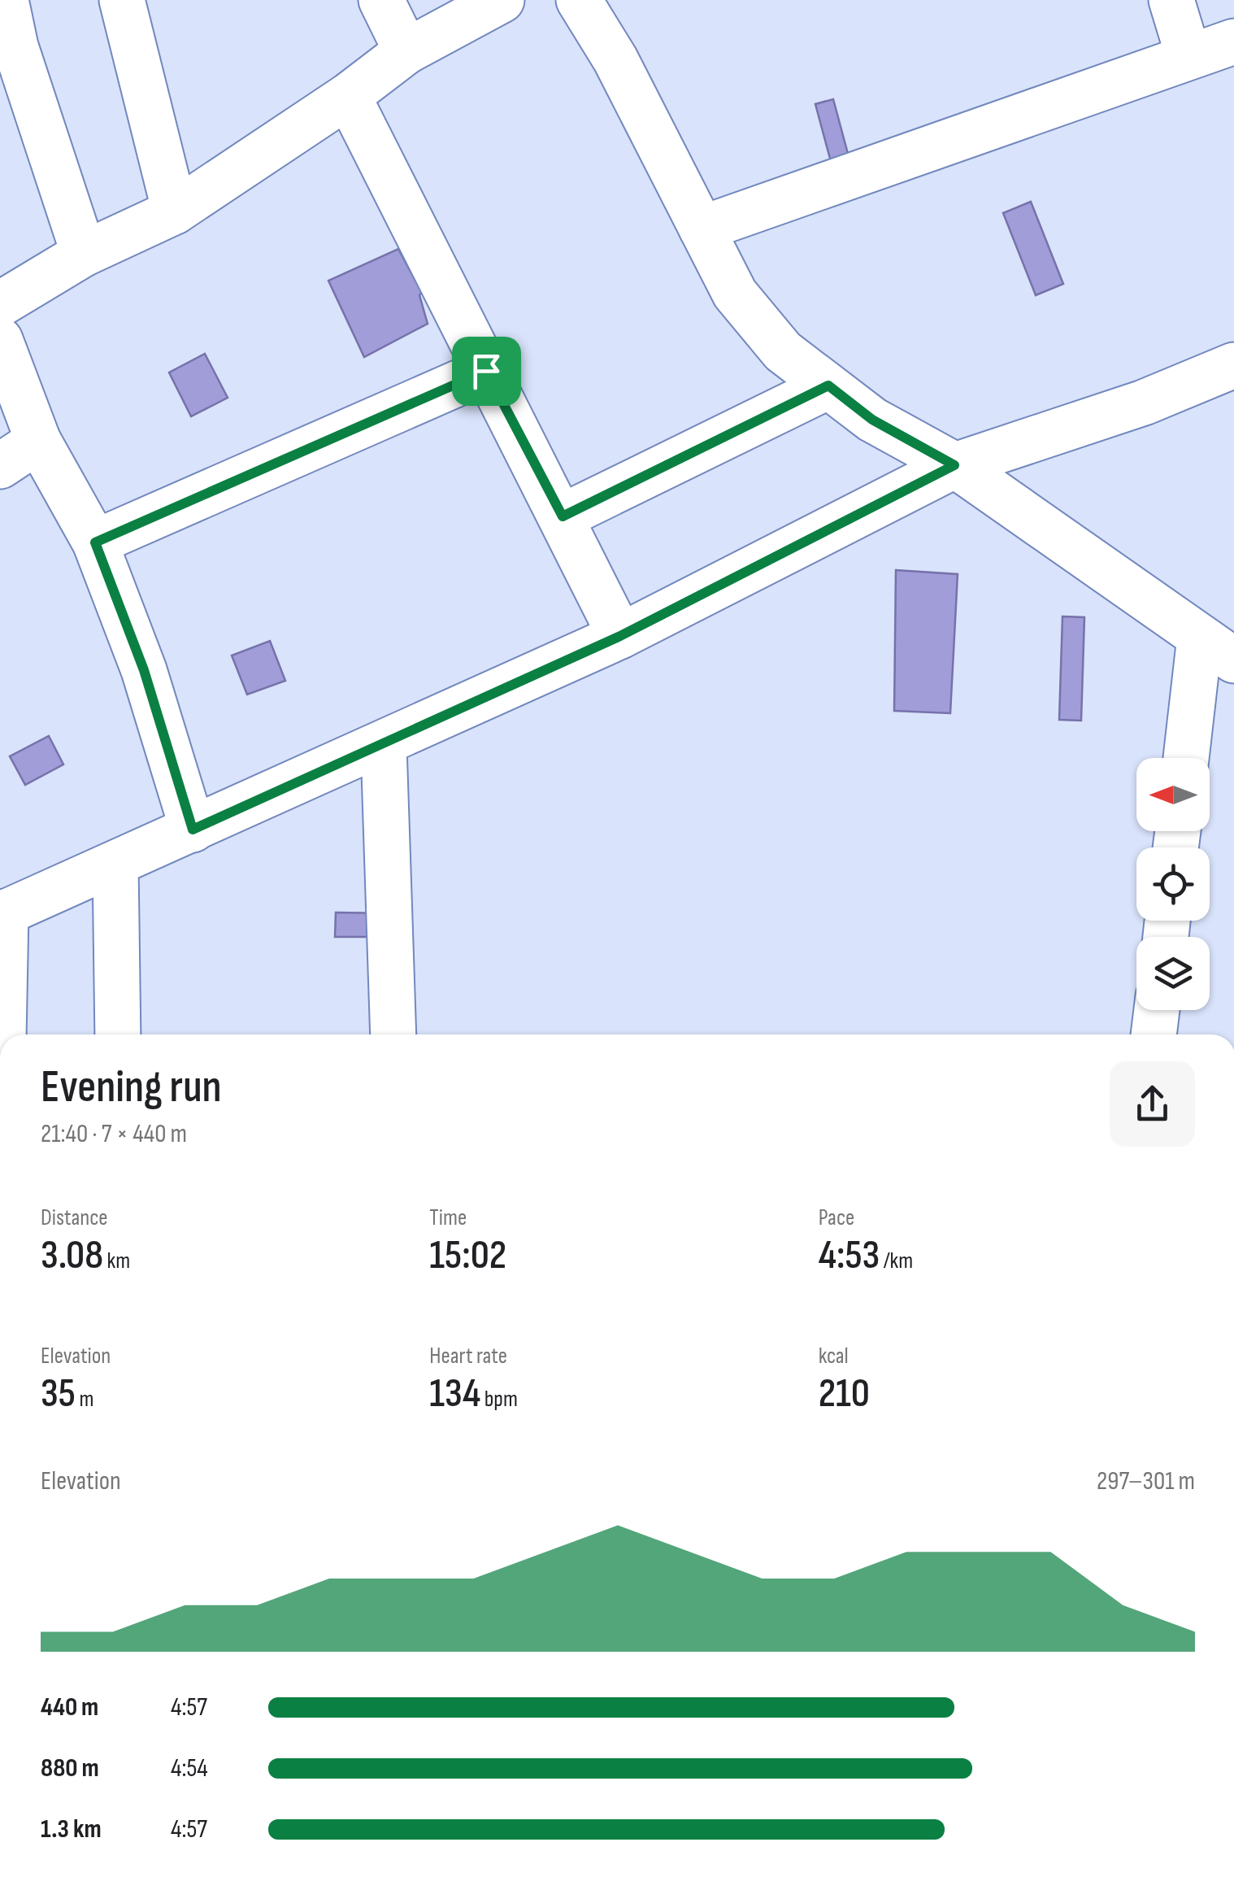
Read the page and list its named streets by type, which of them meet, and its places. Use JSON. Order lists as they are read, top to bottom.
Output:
{
  "north": "left",
  "page": {
    "heading": ["Evening run", "21:40 · 7 × 440 m"],
    "stats": [
      ["Distance", "3.08 km"],
      ["Time", "15:02"],
      ["Pace", "4:53 /km"],
      ["Elevation", "35 m"],
      ["Heart rate", "134 bpm"],
      ["kcal", "210"]
    ],
    "chart": ["Elevation", "297–301 m"],
    "list": [
      {
        "name": "440 m",
        "note": "4:57"
      },
      {
        "name": "880 m",
        "note": "4:54"
      },
      {
        "name": "1.3 km",
        "note": "4:57"
      }
    ]
  }
}
